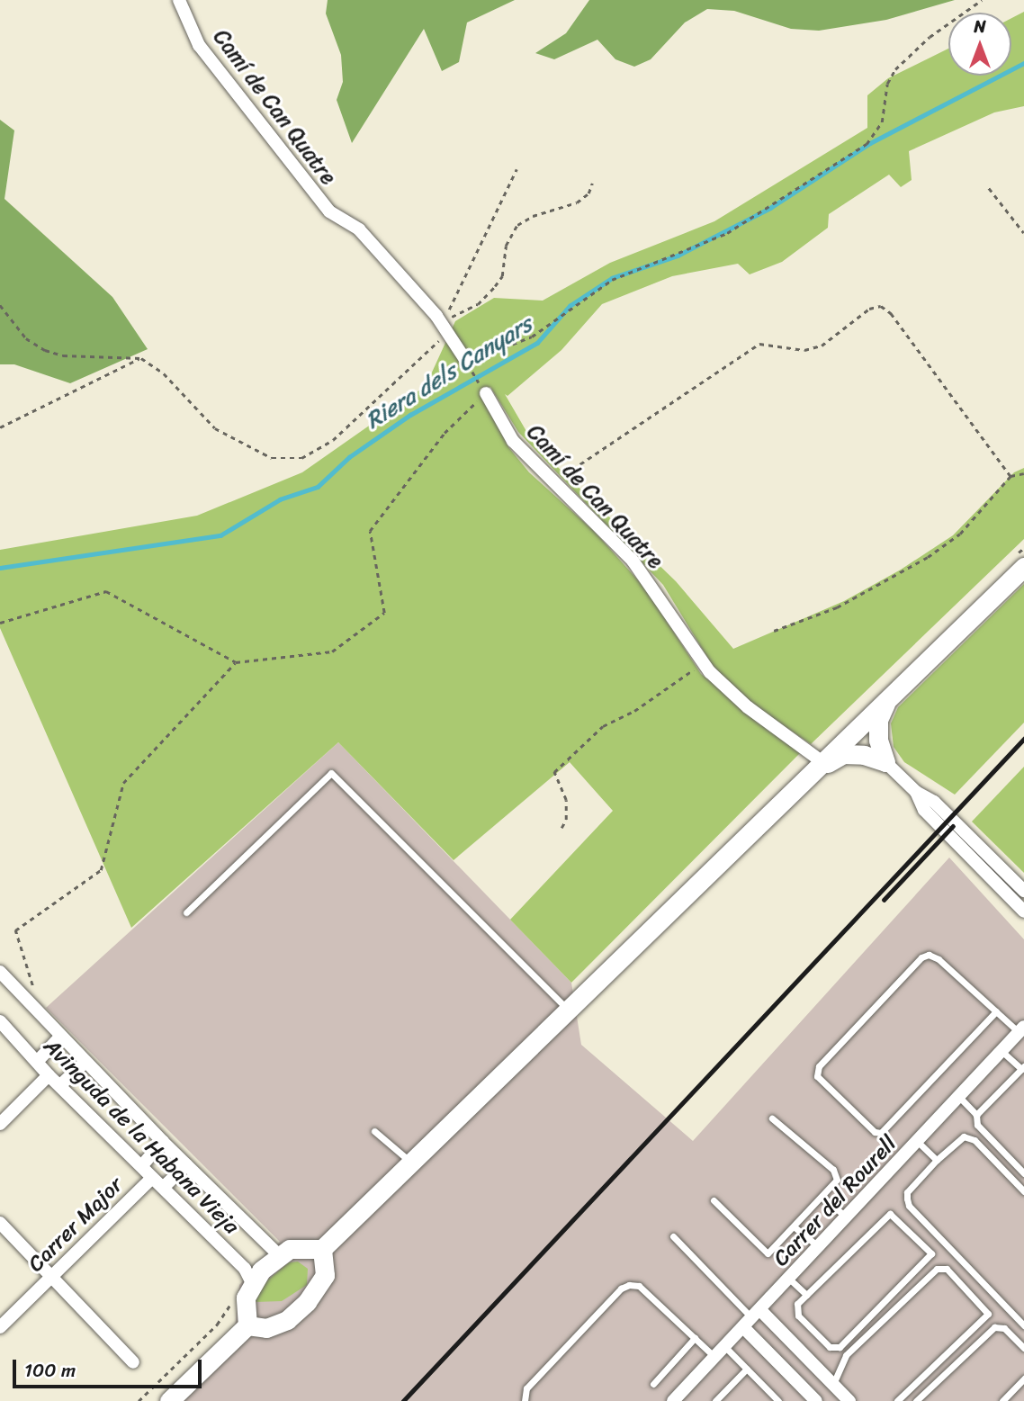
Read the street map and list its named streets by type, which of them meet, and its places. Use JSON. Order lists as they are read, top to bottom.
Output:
{
  "streets": {
    "street": [
      "Camí de Can Quatre",
      "Avinguda de la Habana Vieja",
      "Carrer del Rourell",
      "Carrer Major"
    ]
  },
  "crossings": [
    ["Avinguda de la Habana Vieja", "Carrer Major"]
  ],
  "water": ["Riera dels Canyars"],
  "scale_bar": "100 m",
  "north": "top"
}
